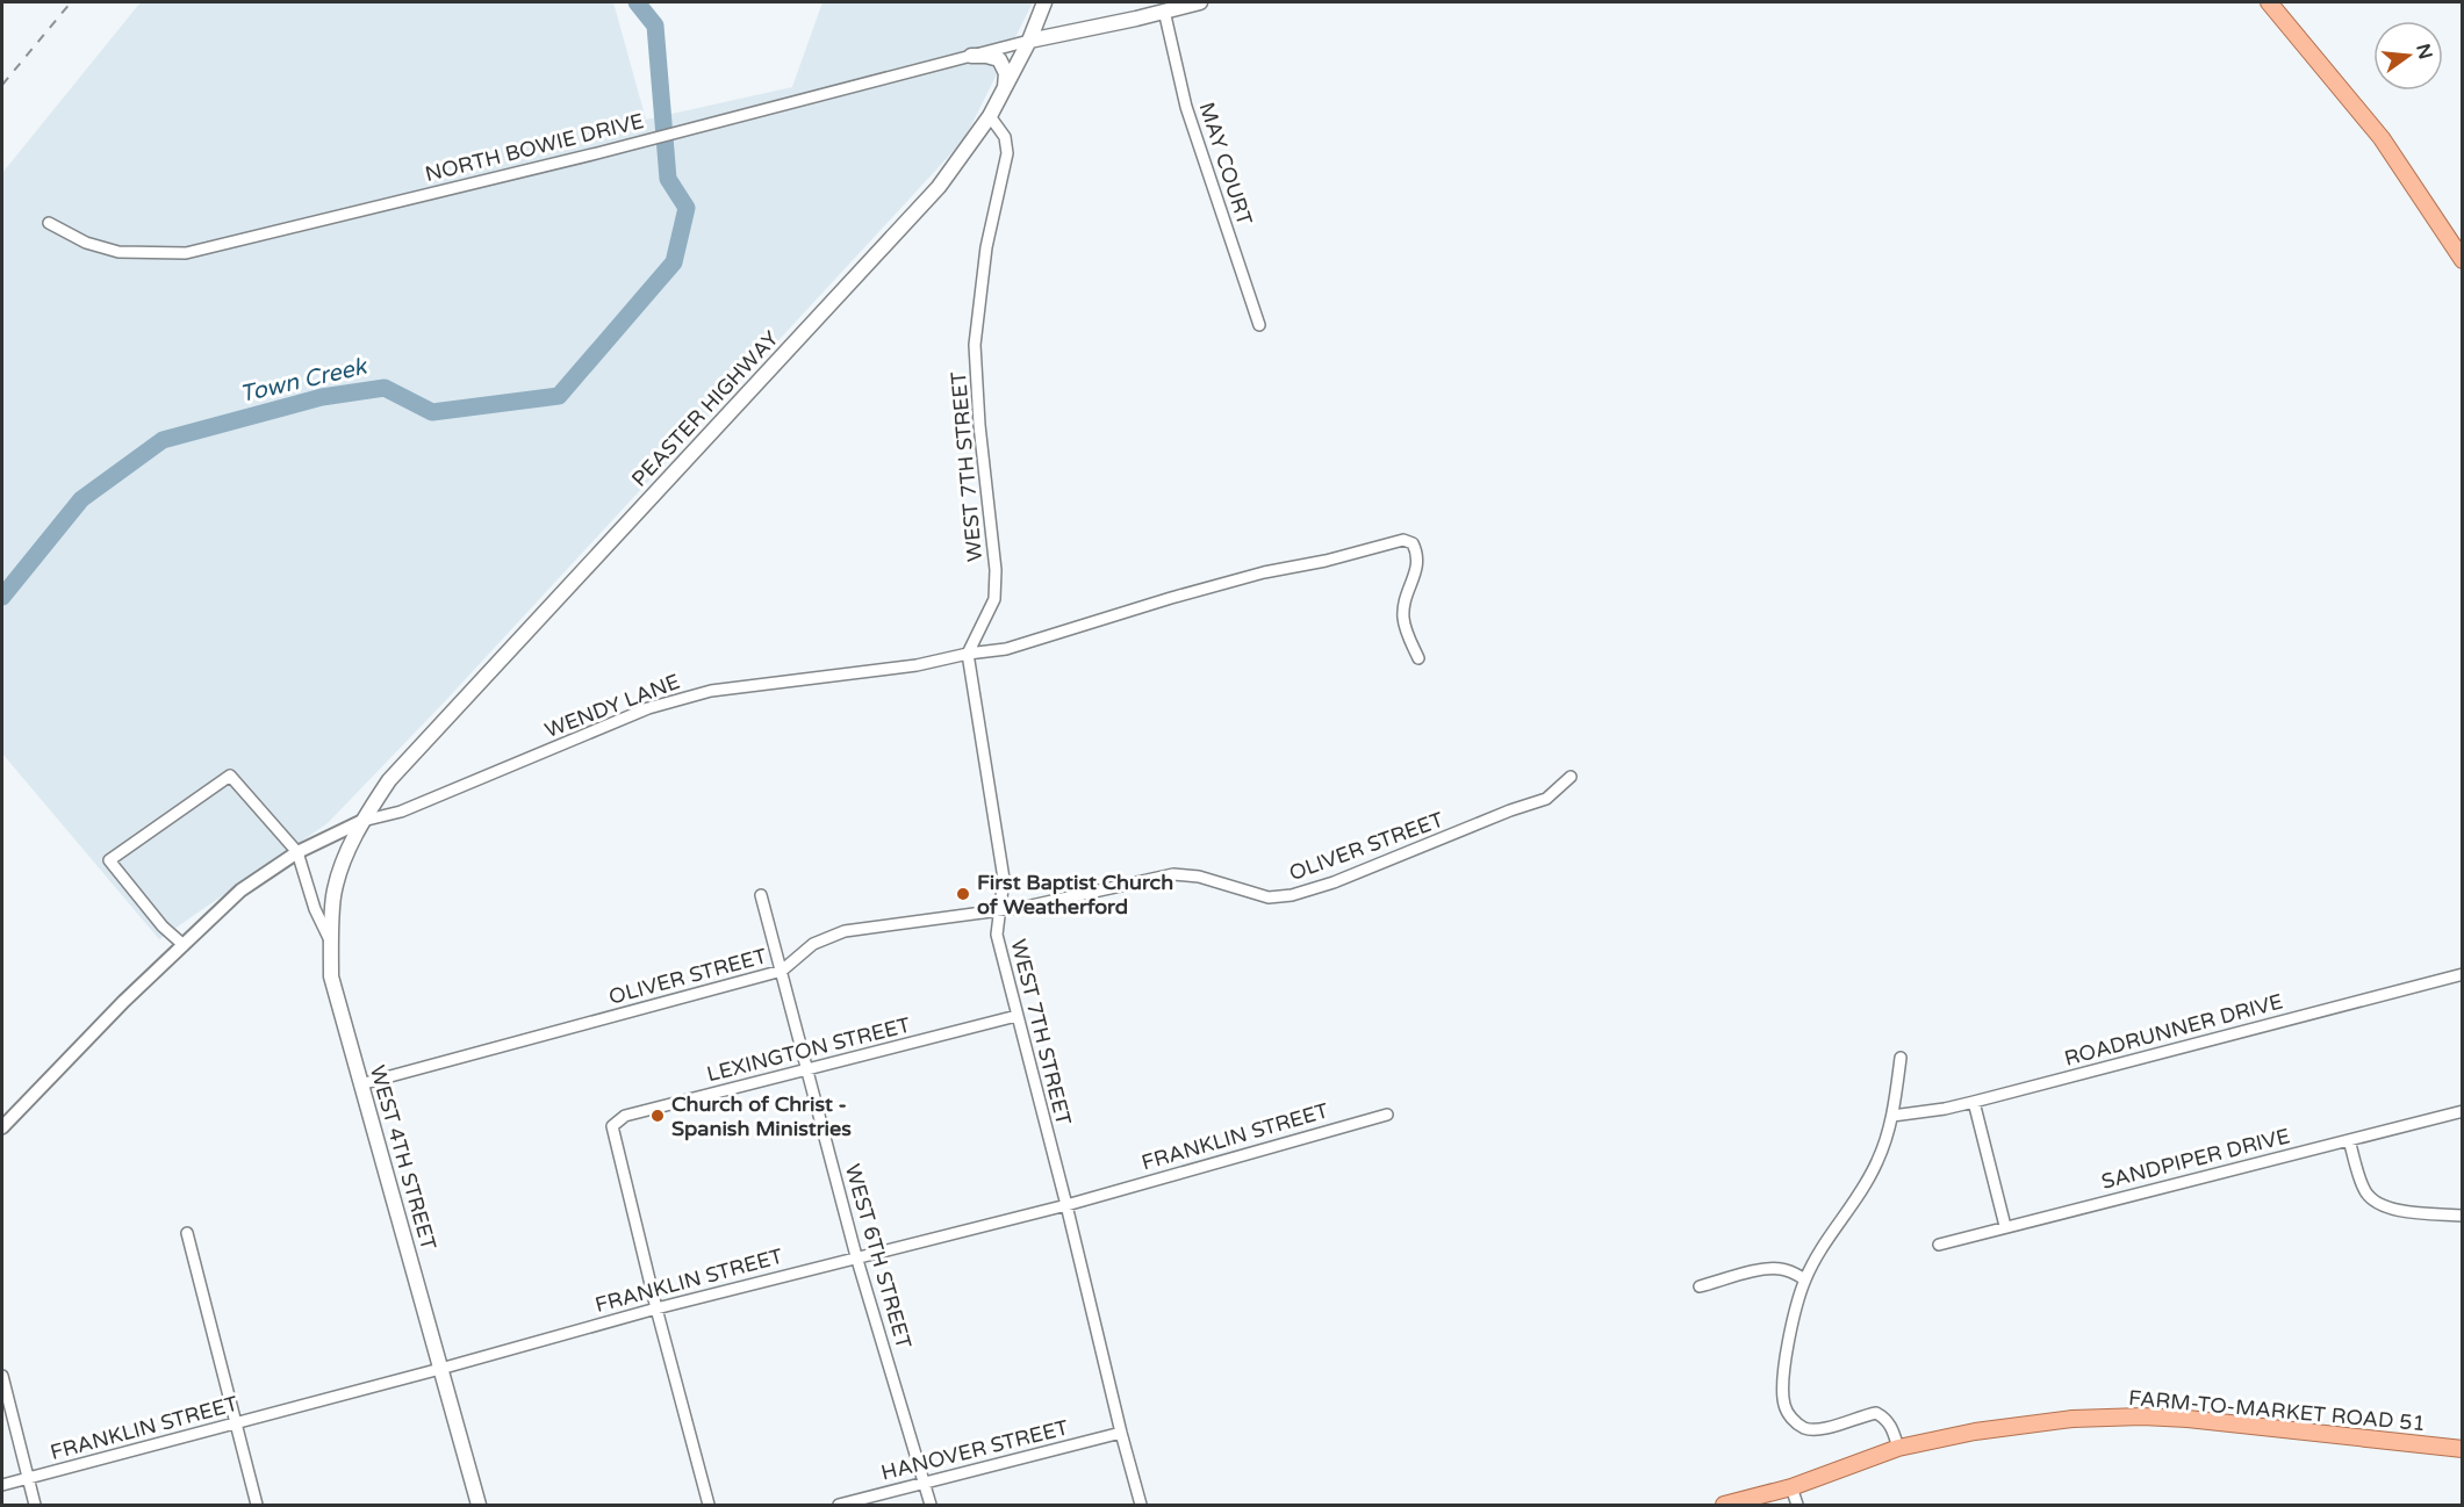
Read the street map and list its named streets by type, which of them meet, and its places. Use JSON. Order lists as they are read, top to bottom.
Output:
{
  "streets": {
    "main road": ["PEASTER HIGHWAY", "WEST 4TH STREET", "FARM-TO-MARKET ROAD 51"],
    "street": [
      "NORTH BOWIE DRIVE",
      "MAY COURT",
      "WEST 7TH STREET",
      "WENDY LANE",
      "OLIVER STREET",
      "ROADRUNNER DRIVE",
      "LEXINGTON STREET",
      "FRANKLIN STREET",
      "SANDPIPER DRIVE",
      "WEST 6TH STREET",
      "HANOVER STREET"
    ]
  },
  "crossings": [
    ["NORTH BOWIE DRIVE", "PEASTER HIGHWAY"],
    ["PEASTER HIGHWAY", "WEST 7TH STREET"],
    ["PEASTER HIGHWAY", "WENDY LANE"],
    ["PEASTER HIGHWAY", "WEST 4TH STREET"],
    ["WEST 7TH STREET", "WENDY LANE"],
    ["WEST 7TH STREET", "OLIVER STREET"],
    ["WEST 7TH STREET", "LEXINGTON STREET"],
    ["WEST 7TH STREET", "FRANKLIN STREET"],
    ["WEST 7TH STREET", "HANOVER STREET"],
    ["WENDY LANE", "WEST 4TH STREET"],
    ["OLIVER STREET", "WEST 4TH STREET"],
    ["OLIVER STREET", "WEST 6TH STREET"],
    ["LEXINGTON STREET", "FRANKLIN STREET"],
    ["LEXINGTON STREET", "WEST 6TH STREET"],
    ["FRANKLIN STREET", "WEST 4TH STREET"],
    ["FRANKLIN STREET", "WEST 6TH STREET"],
    ["WEST 6TH STREET", "HANOVER STREET"]
  ],
  "water": ["Town Creek"],
  "places": ["First Baptist Church of Weatherford", "Church of Christ - Spanish Ministries"],
  "north": "right"
}
